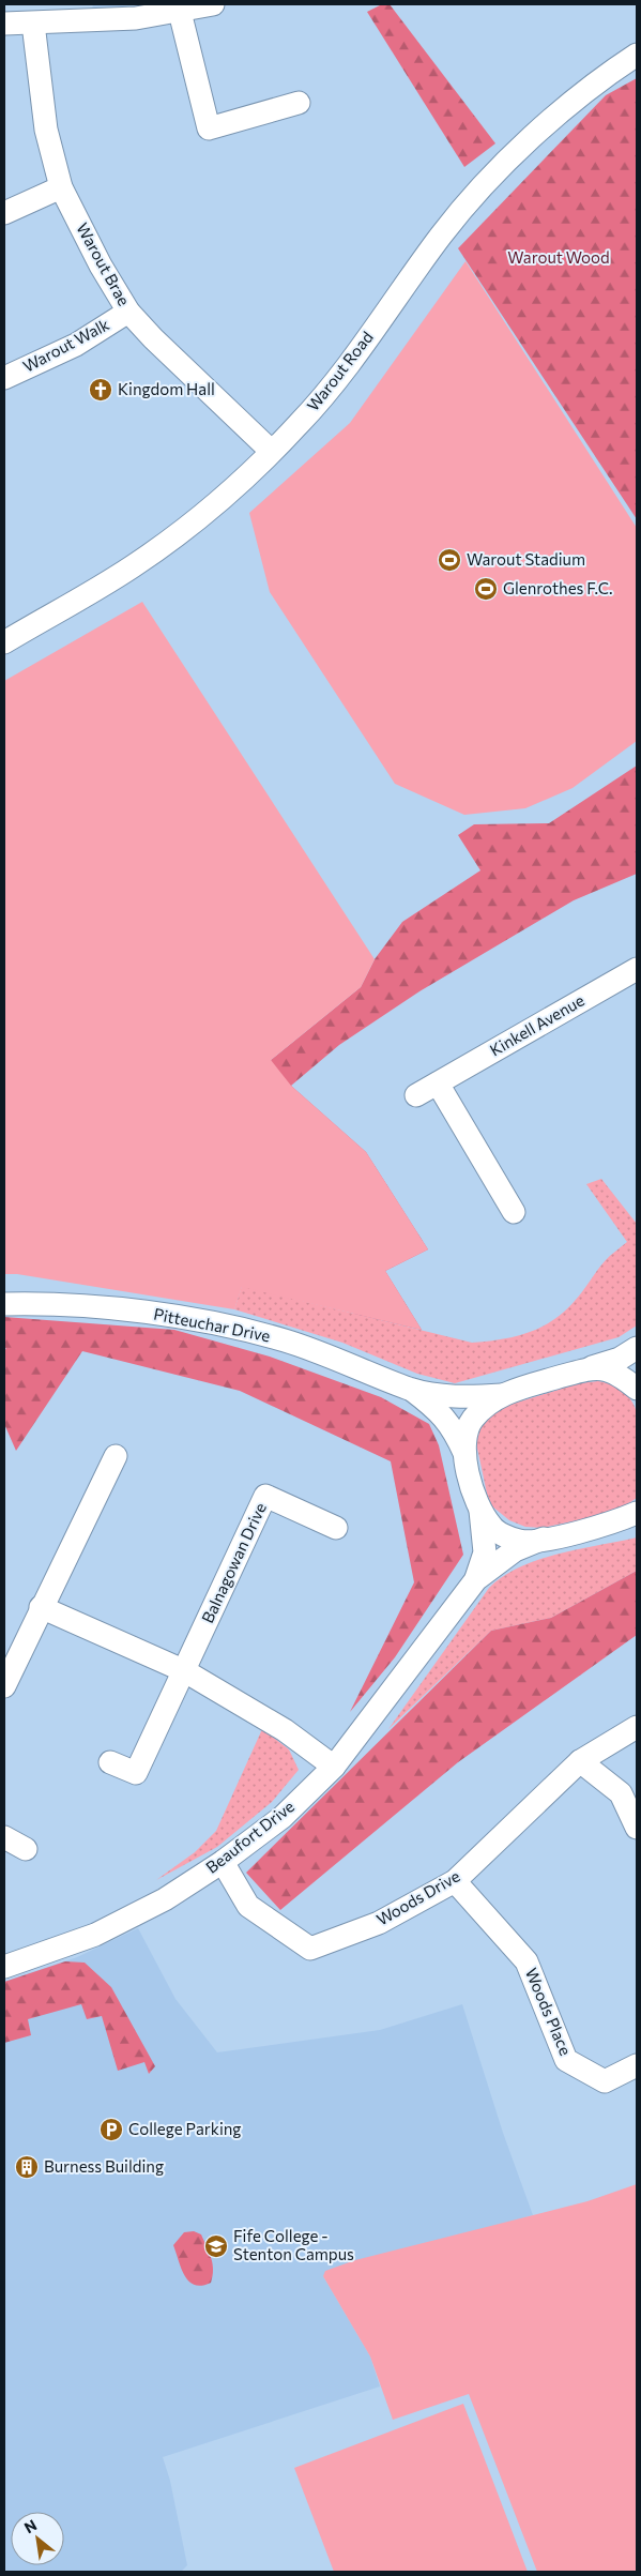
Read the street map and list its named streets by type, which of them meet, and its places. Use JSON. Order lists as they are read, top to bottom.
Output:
{
  "streets": {
    "street": [
      "Warout Brae",
      "Warout Walk",
      "Warout Road",
      "Kinkell Avenue",
      "Pitteuchar Drive",
      "Balnagowan Drive",
      "Beaufort Drive",
      "Woods Drive",
      "Woods Place"
    ]
  },
  "crossings": [
    ["Warout Brae", "Warout Walk"],
    ["Warout Brae", "Warout Road"],
    ["Pitteuchar Drive", "Beaufort Drive"],
    ["Beaufort Drive", "Woods Drive"],
    ["Woods Drive", "Woods Place"]
  ],
  "parks": ["Warout Wood"],
  "places": {
    "church": ["Kingdom Hall"],
    "sports": ["Warout Stadium", "Glenrothes F.C."],
    "parking": ["College Parking"],
    "building": ["Burness Building"],
    "school or university": ["Fife College - Stenton Campus"]
  },
  "north": "top left"
}
